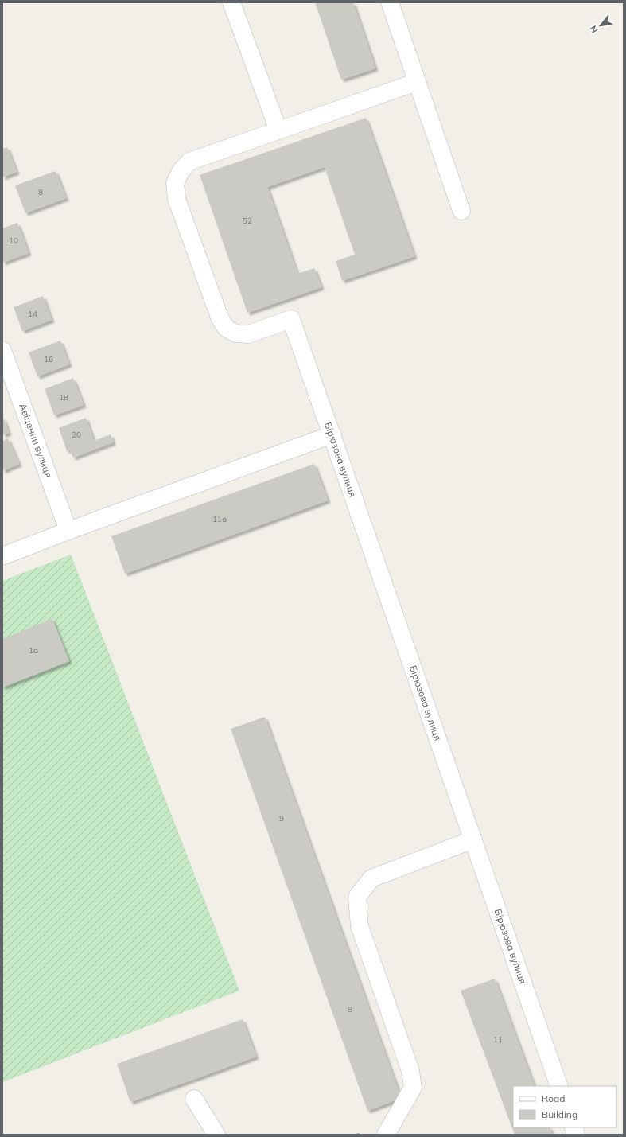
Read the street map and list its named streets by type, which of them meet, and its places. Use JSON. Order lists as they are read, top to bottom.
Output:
{
  "streets": {
    "street": ["Авіценни вулиця", "Бірюзова вулиця"]
  },
  "house_numbers": [
    "8",
    "52",
    "10",
    "14",
    "16",
    "18",
    "20",
    "11а",
    "1a",
    "9",
    "8",
    "11"
  ],
  "legend": ["Road", "Building"],
  "north": "bottom left"
}
